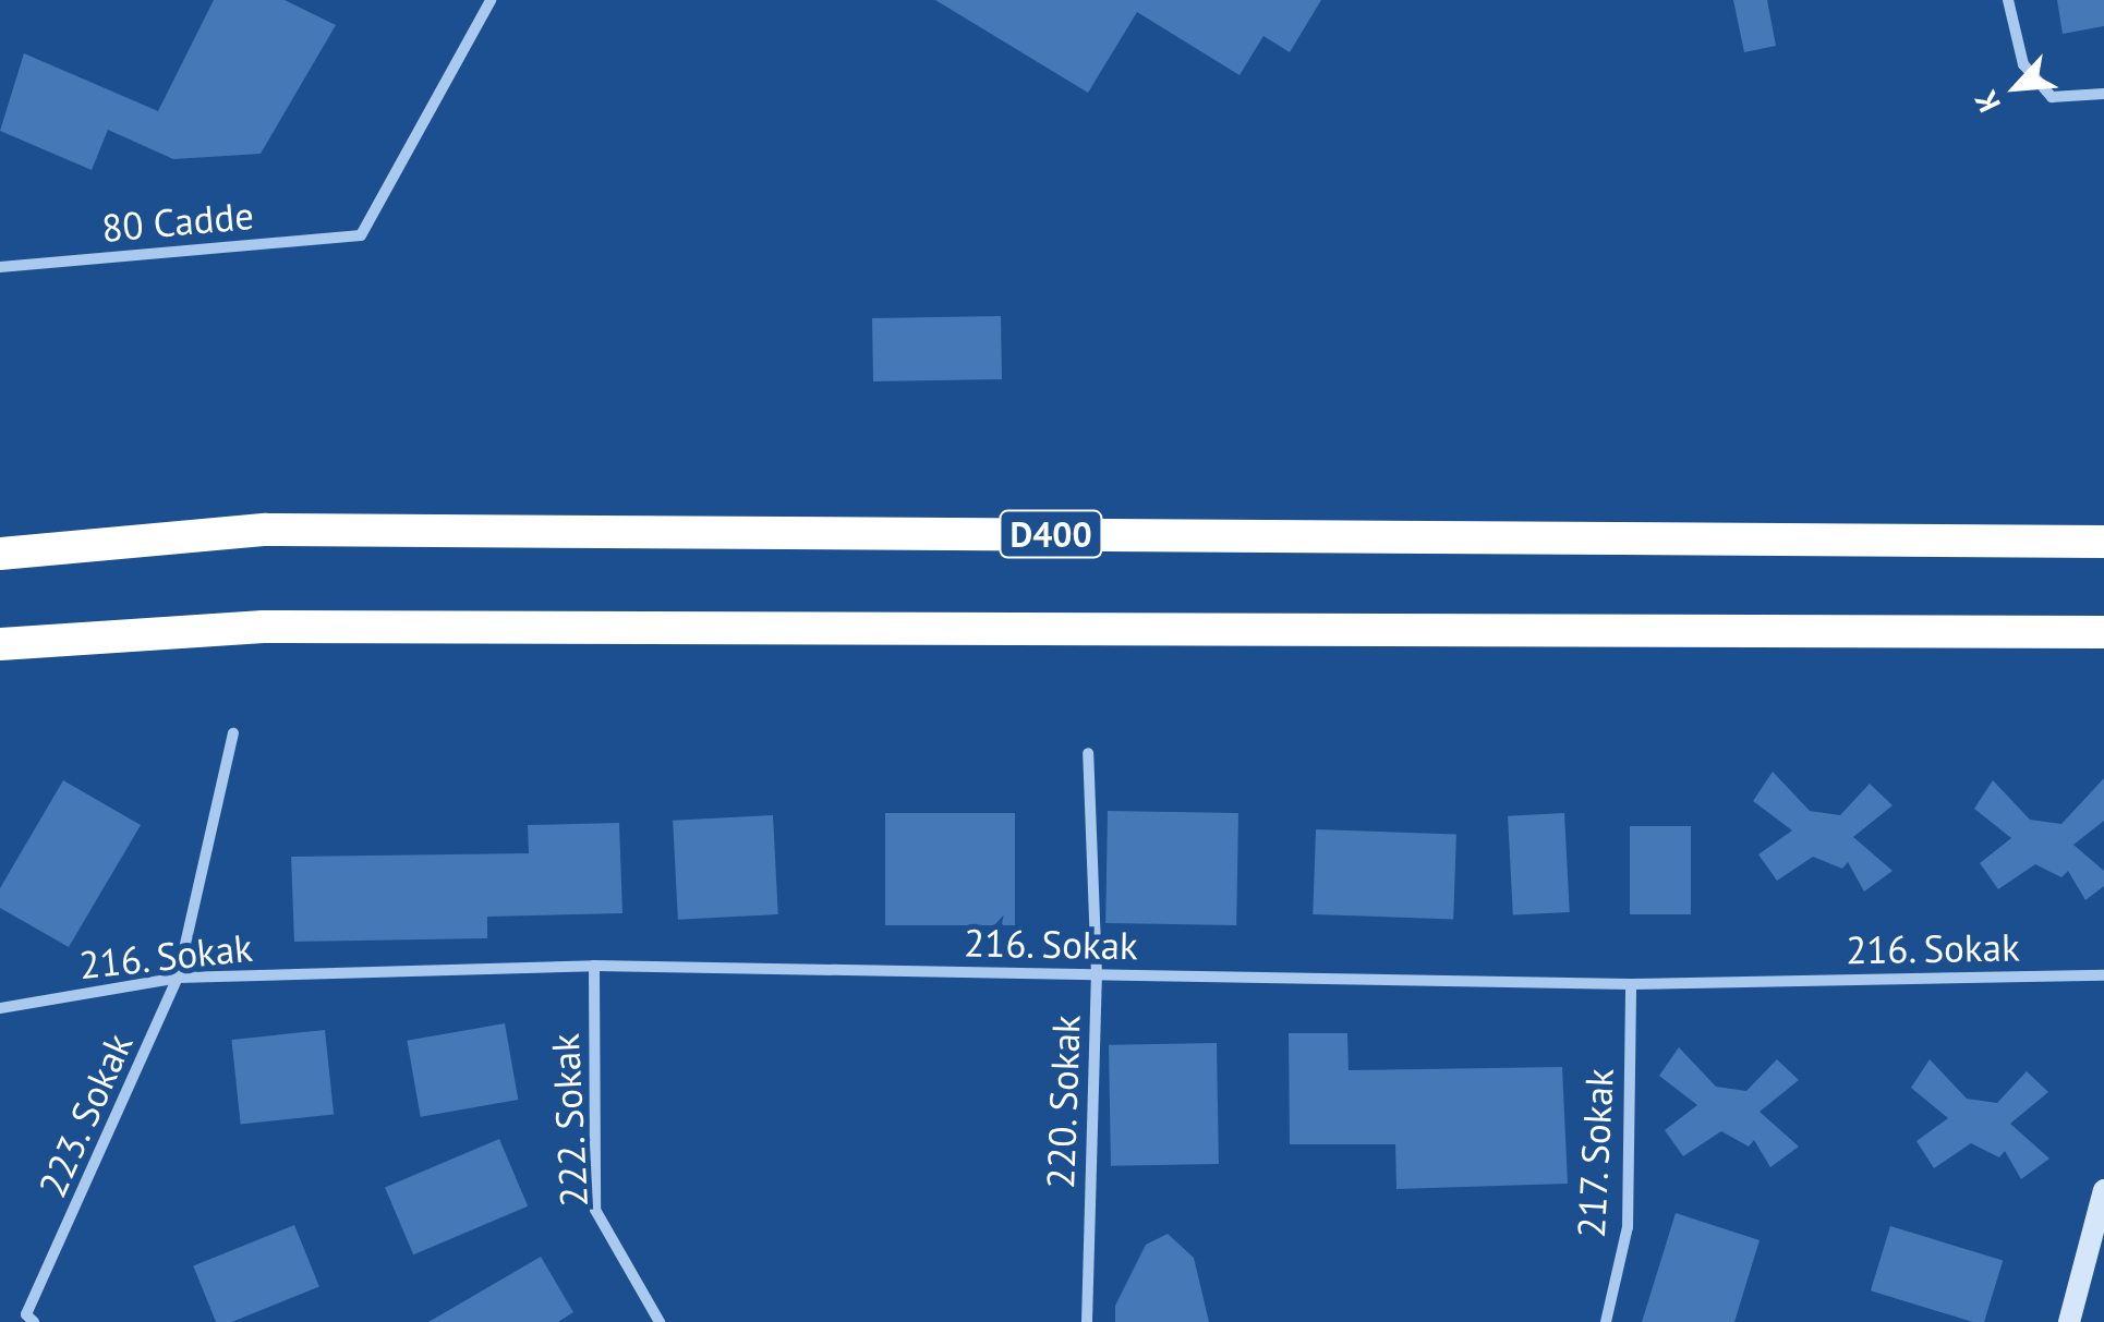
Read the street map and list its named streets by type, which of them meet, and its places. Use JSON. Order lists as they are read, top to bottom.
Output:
{
  "streets": {
    "highway": ["D400"],
    "street": [
      "80 Cadde",
      "216. Sokak",
      "220. Sokak",
      "223. Sokak",
      "222. Sokak",
      "217. Sokak"
    ]
  },
  "crossings": [
    ["216. Sokak", "220. Sokak"],
    ["216. Sokak", "223. Sokak"],
    ["216. Sokak", "222. Sokak"],
    ["216. Sokak", "217. Sokak"]
  ],
  "north": "bottom left"
}
